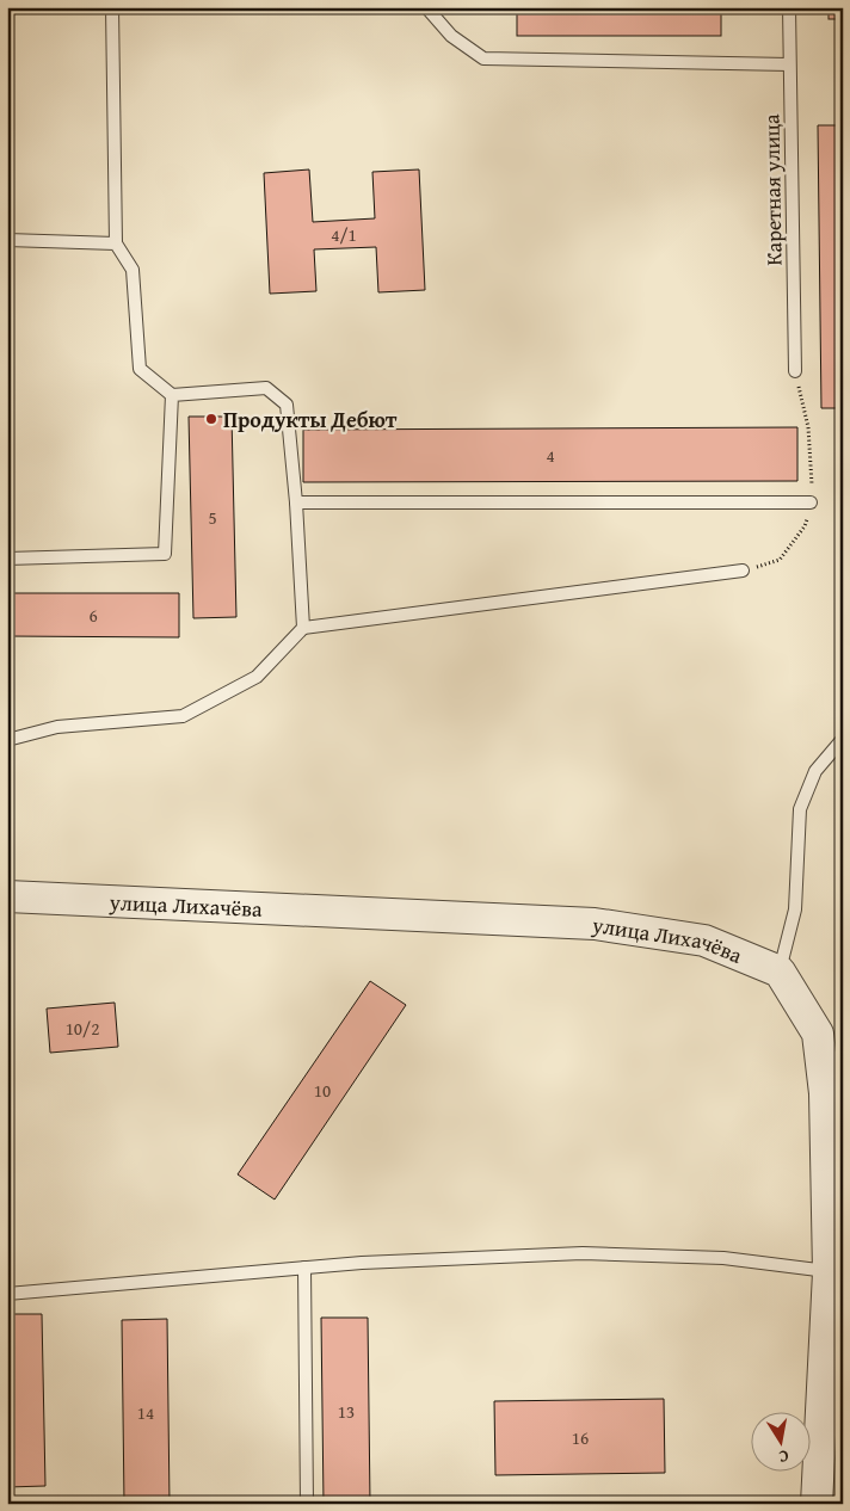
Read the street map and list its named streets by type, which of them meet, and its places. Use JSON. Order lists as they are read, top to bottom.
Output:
{
  "streets": {
    "street": ["улица Лихачёва"],
    "lane": ["Каретная улица"]
  },
  "places": ["Продукты Дебют"],
  "house_numbers": [
    "4/1",
    "4",
    "5",
    "6",
    "10/2",
    "10",
    "13",
    "14",
    "16"
  ],
  "north": "bottom"
}
